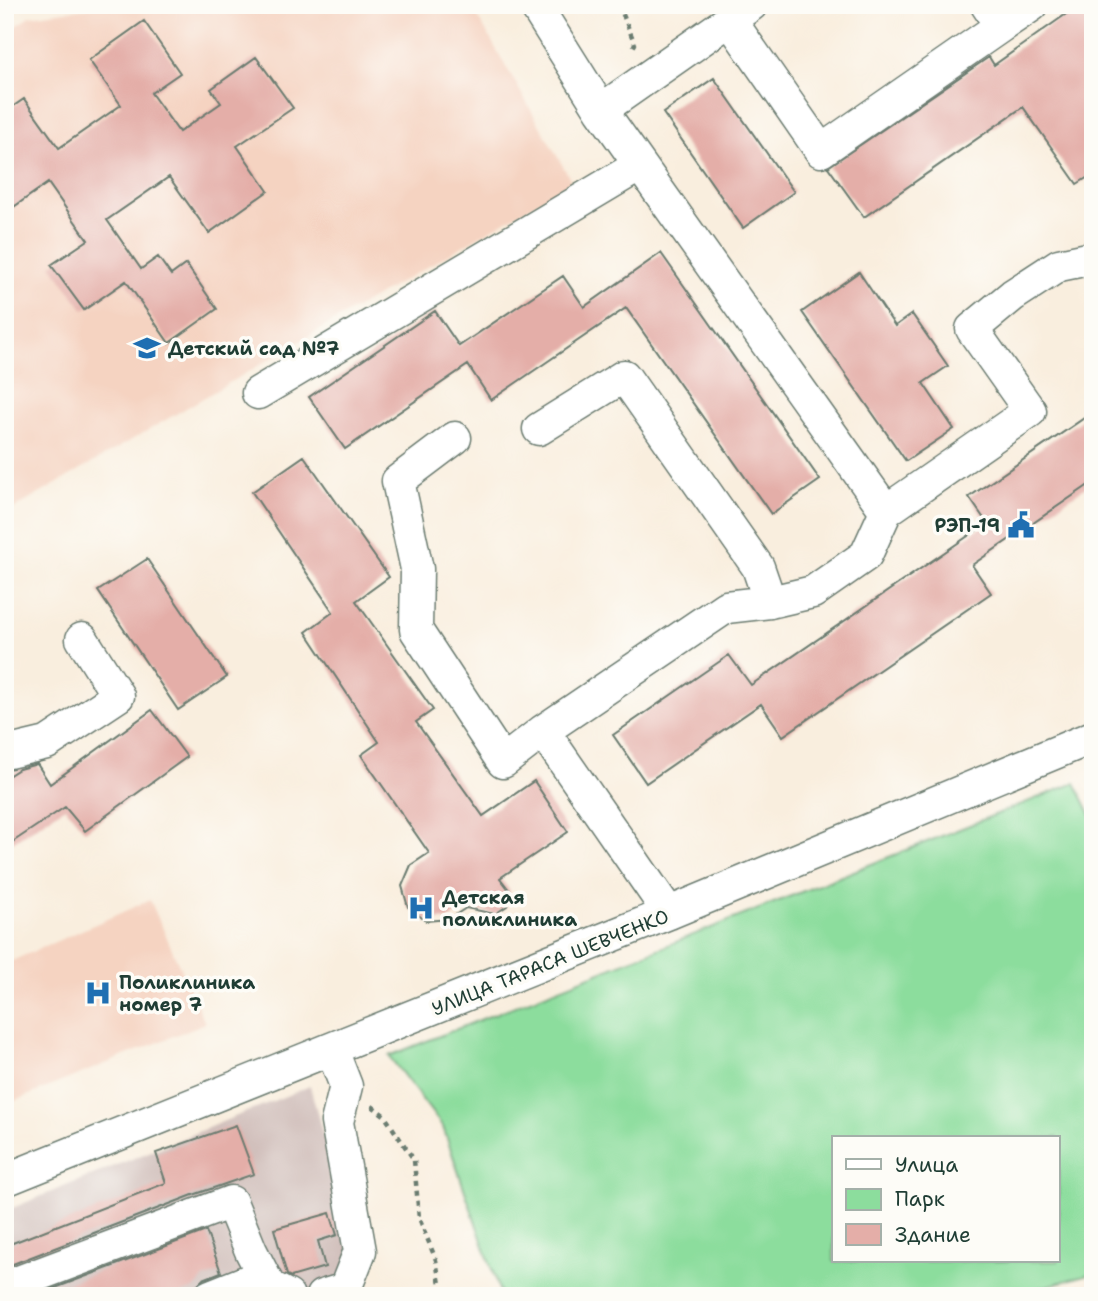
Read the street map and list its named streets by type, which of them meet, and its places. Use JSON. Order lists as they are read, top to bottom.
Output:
{
  "streets": {
    "street": ["УЛИЦА ТАРАСА ШЕВЧЕНКО"]
  },
  "places": {
    "school or university": ["Детский сад №7"],
    "public building": ["РЭП-19"],
    "hospital": ["Детская поликлиника", "Поликлиника номер 7"]
  },
  "legend": ["Улица", "Парк", "Здание"]
}
